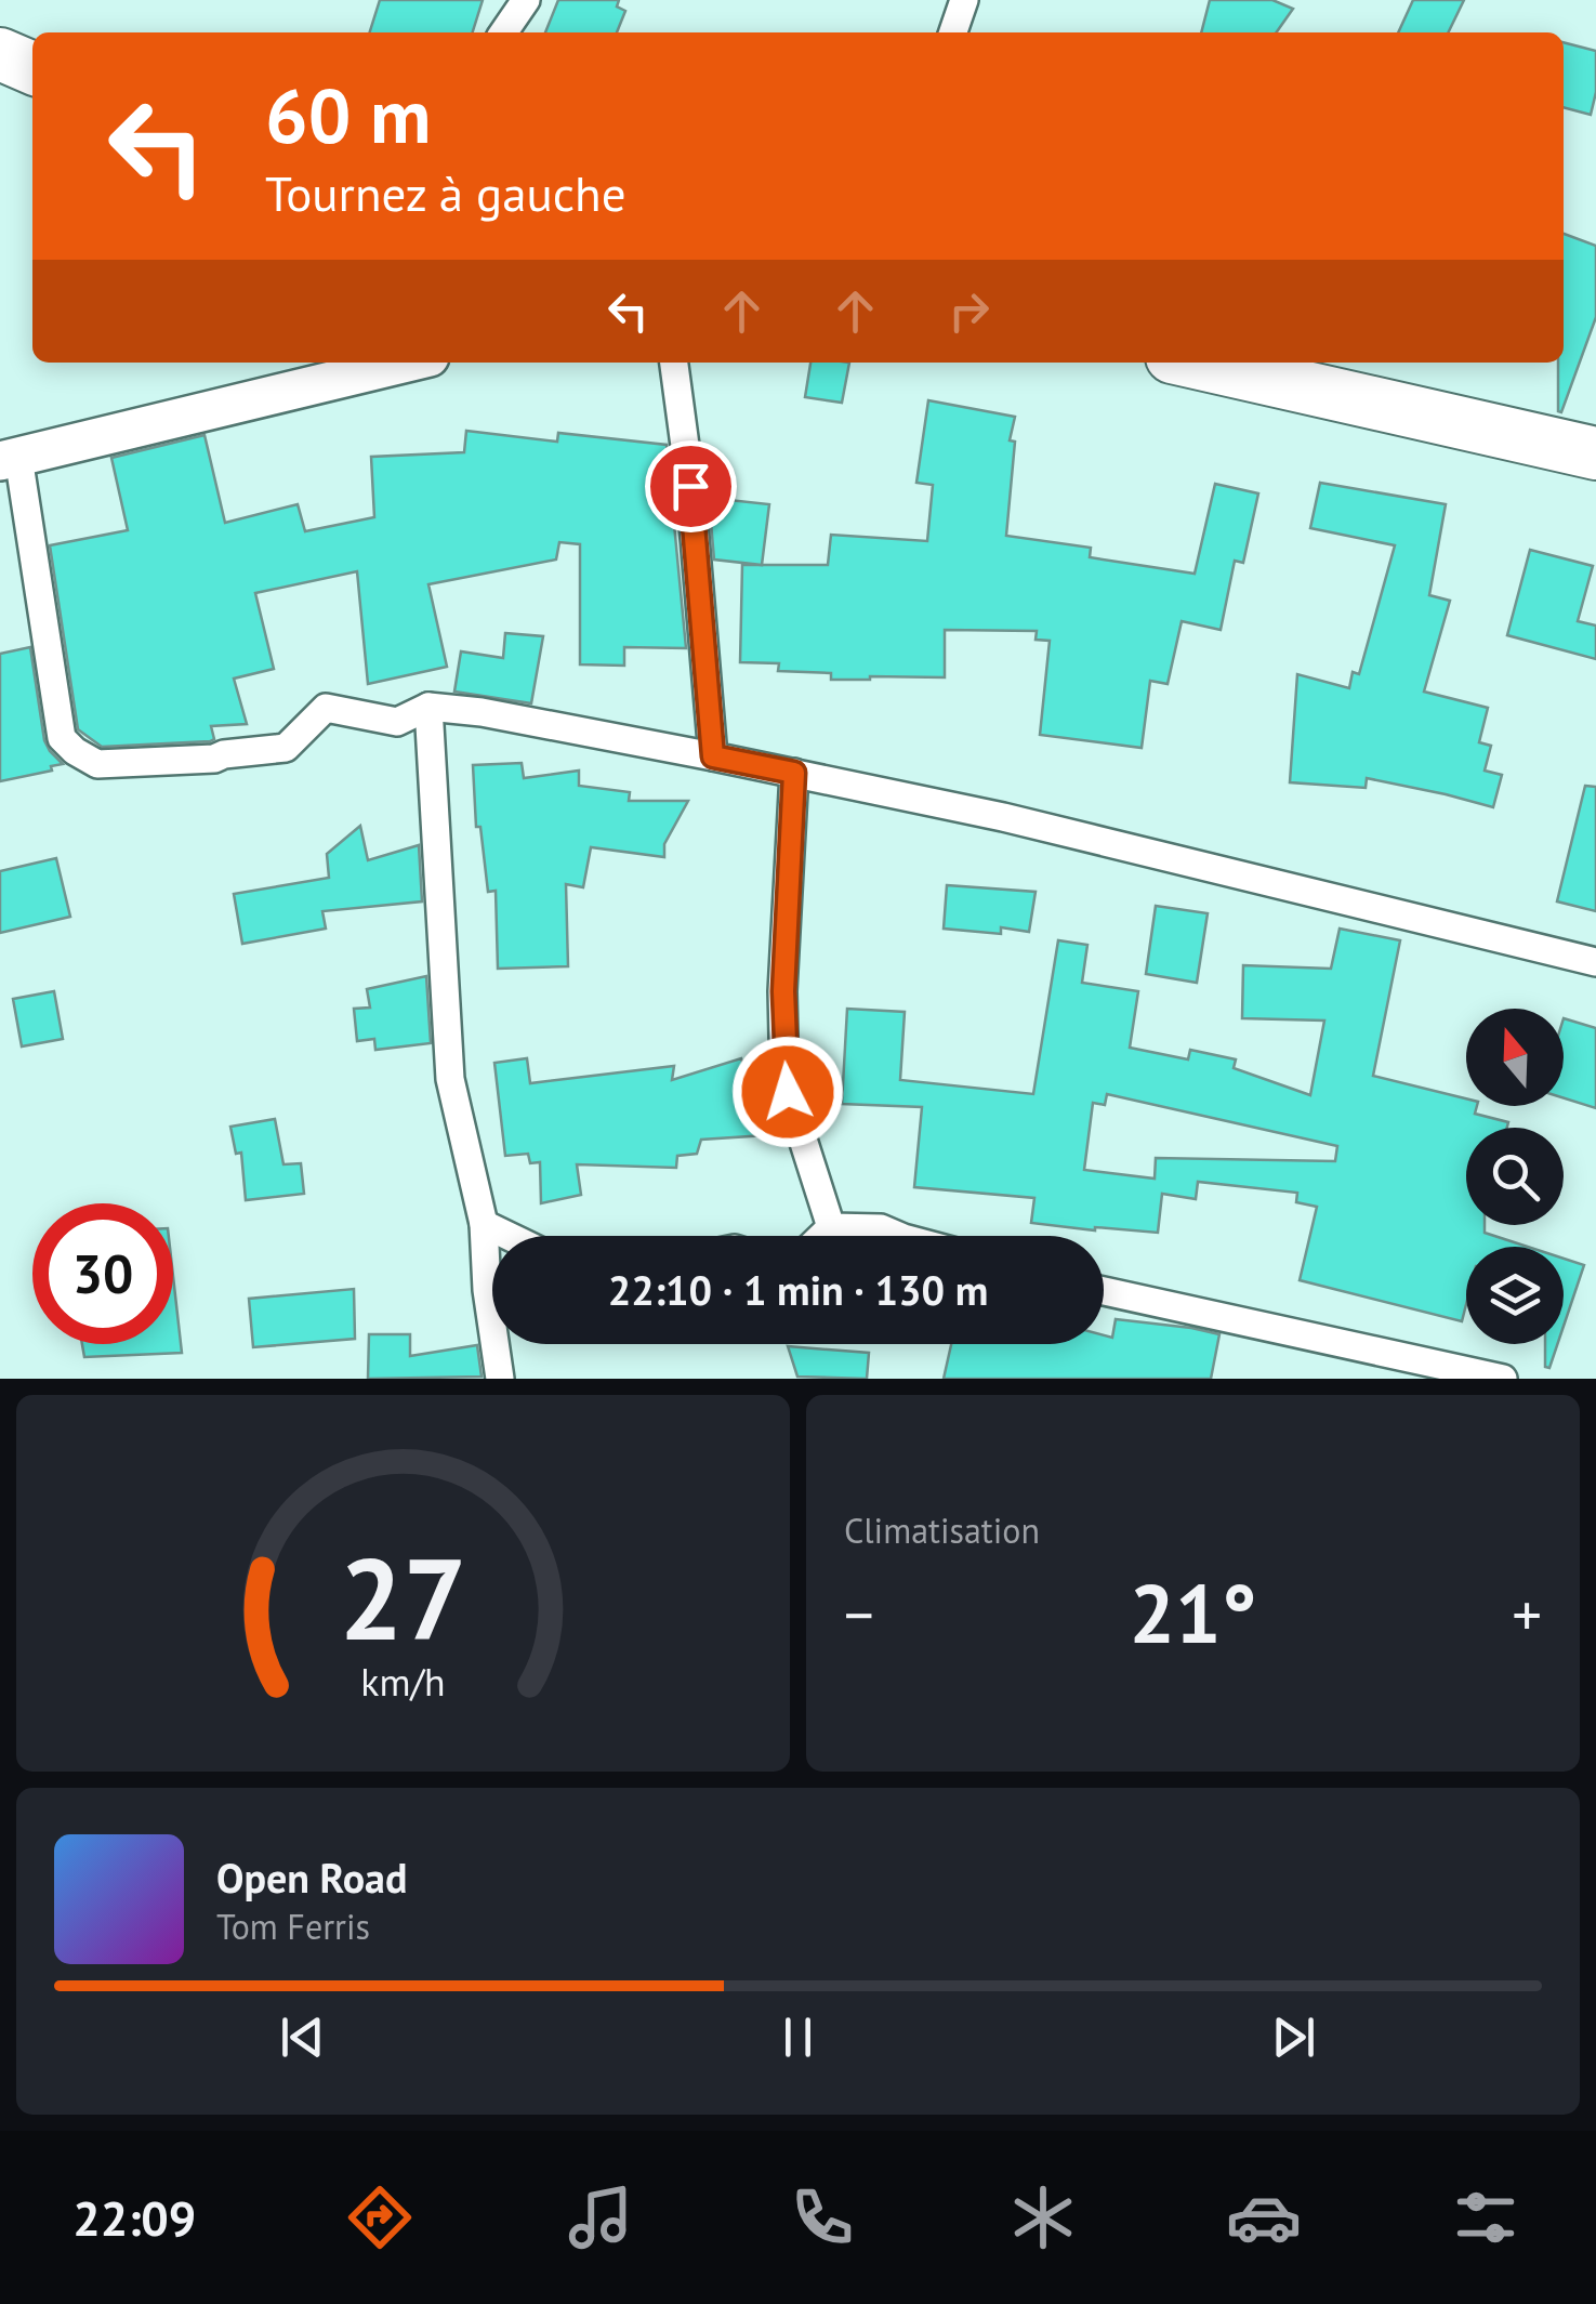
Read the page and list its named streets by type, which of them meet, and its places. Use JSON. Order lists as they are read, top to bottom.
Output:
{
  "north": "top",
  "page": {
    "turn": ["60 m", "Tournez à gauche"],
    "limit": "30",
    "trip": "22:10 · 1 min · 130 m",
    "tile": "Climatisation",
    "heat": ["−", "21°", "+"],
    "song": ["Open Road", "Tom Ferris"],
    "tabs": "22:09",
    "gauge": ["27", "km/h"]
  }
}
